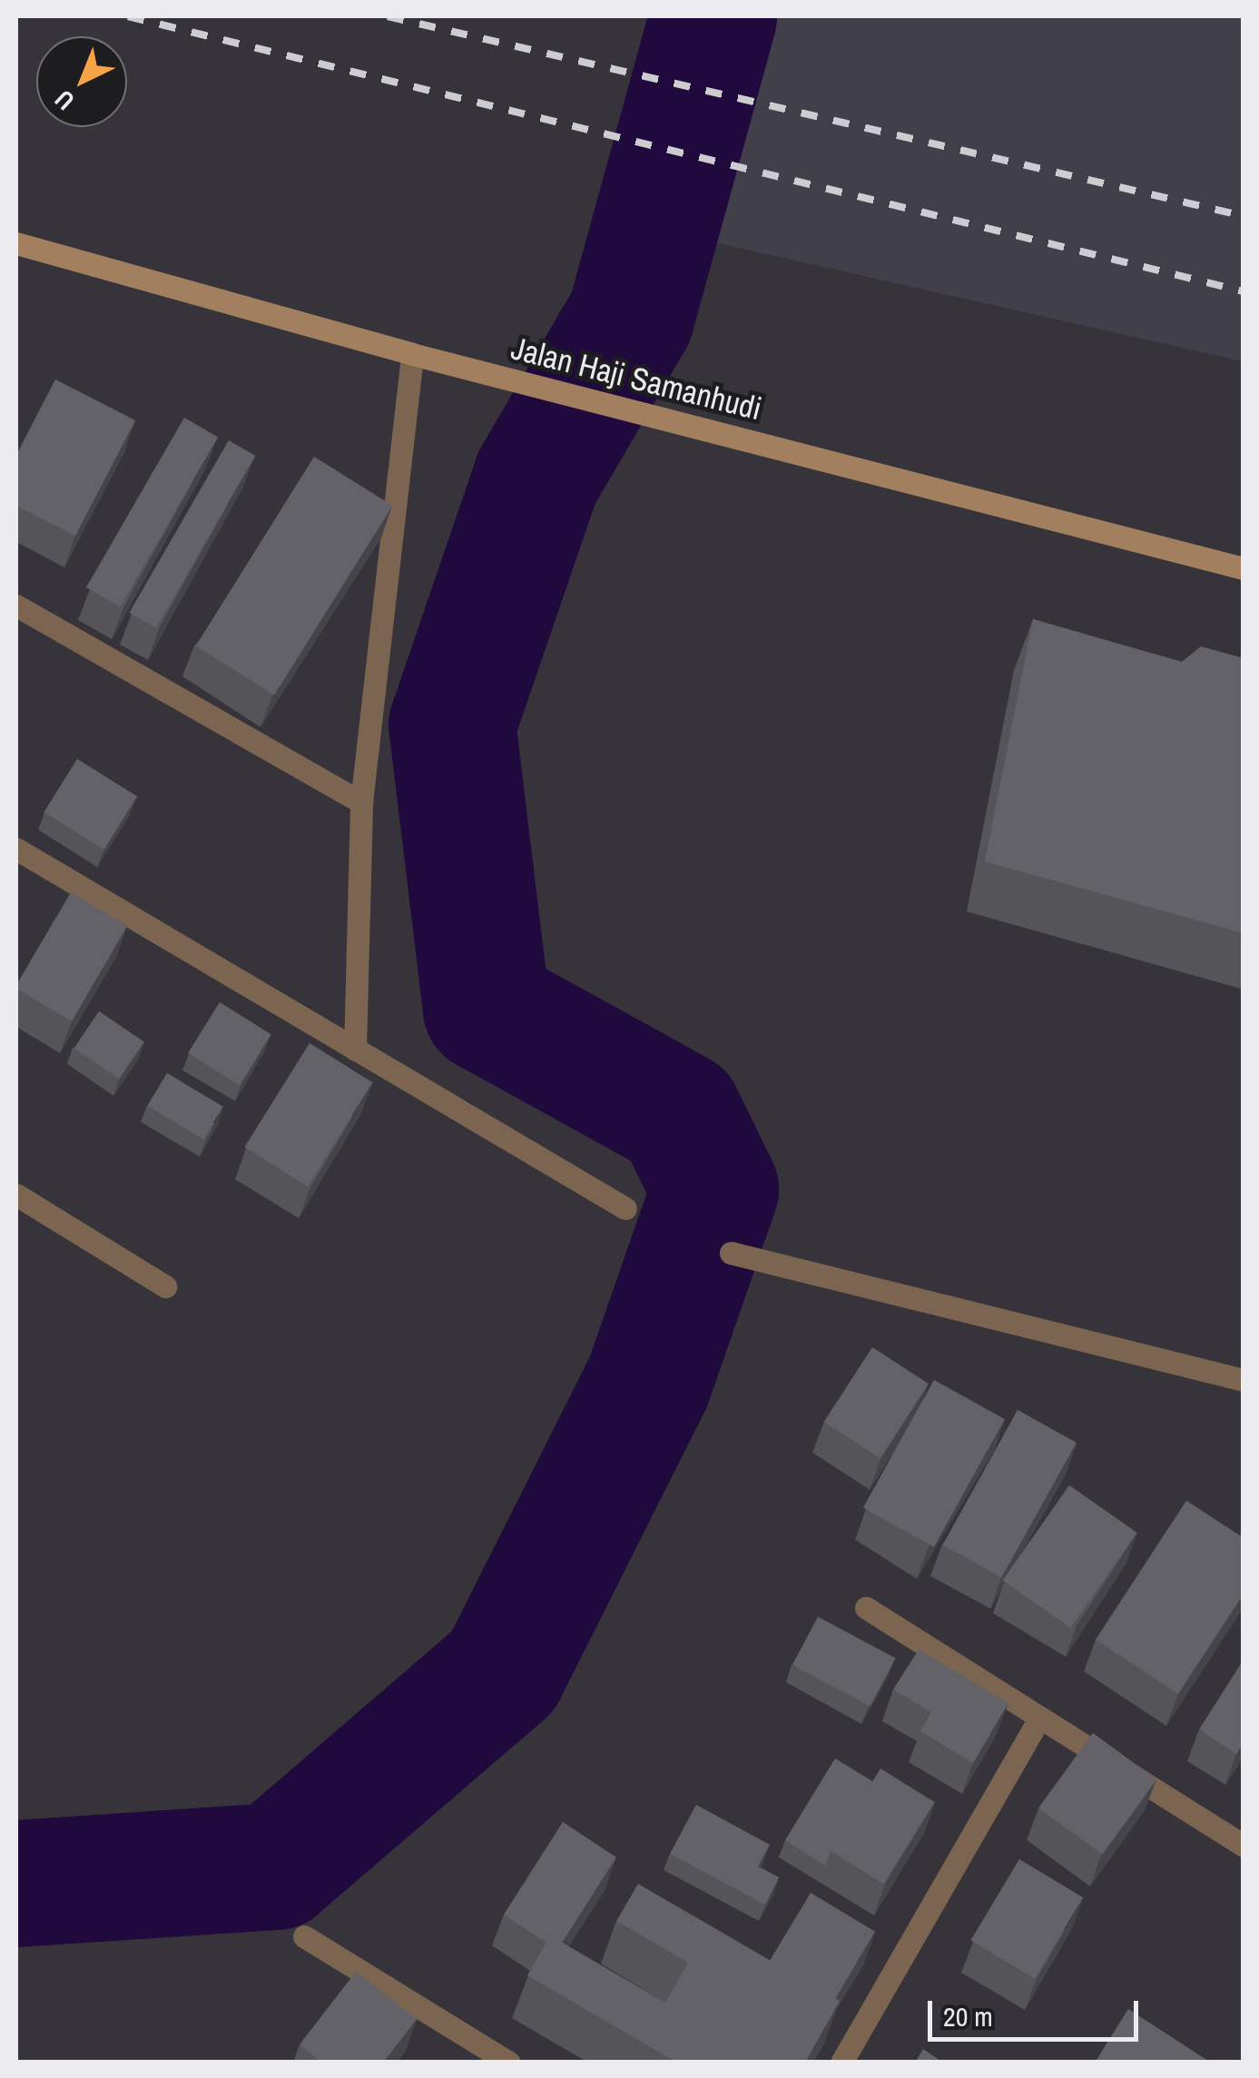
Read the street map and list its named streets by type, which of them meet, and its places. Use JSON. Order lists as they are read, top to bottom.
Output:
{
  "streets": {
    "main road": ["Jalan Haji Samanhudi"]
  },
  "scale_bar": "20 m",
  "north": "bottom left"
}
